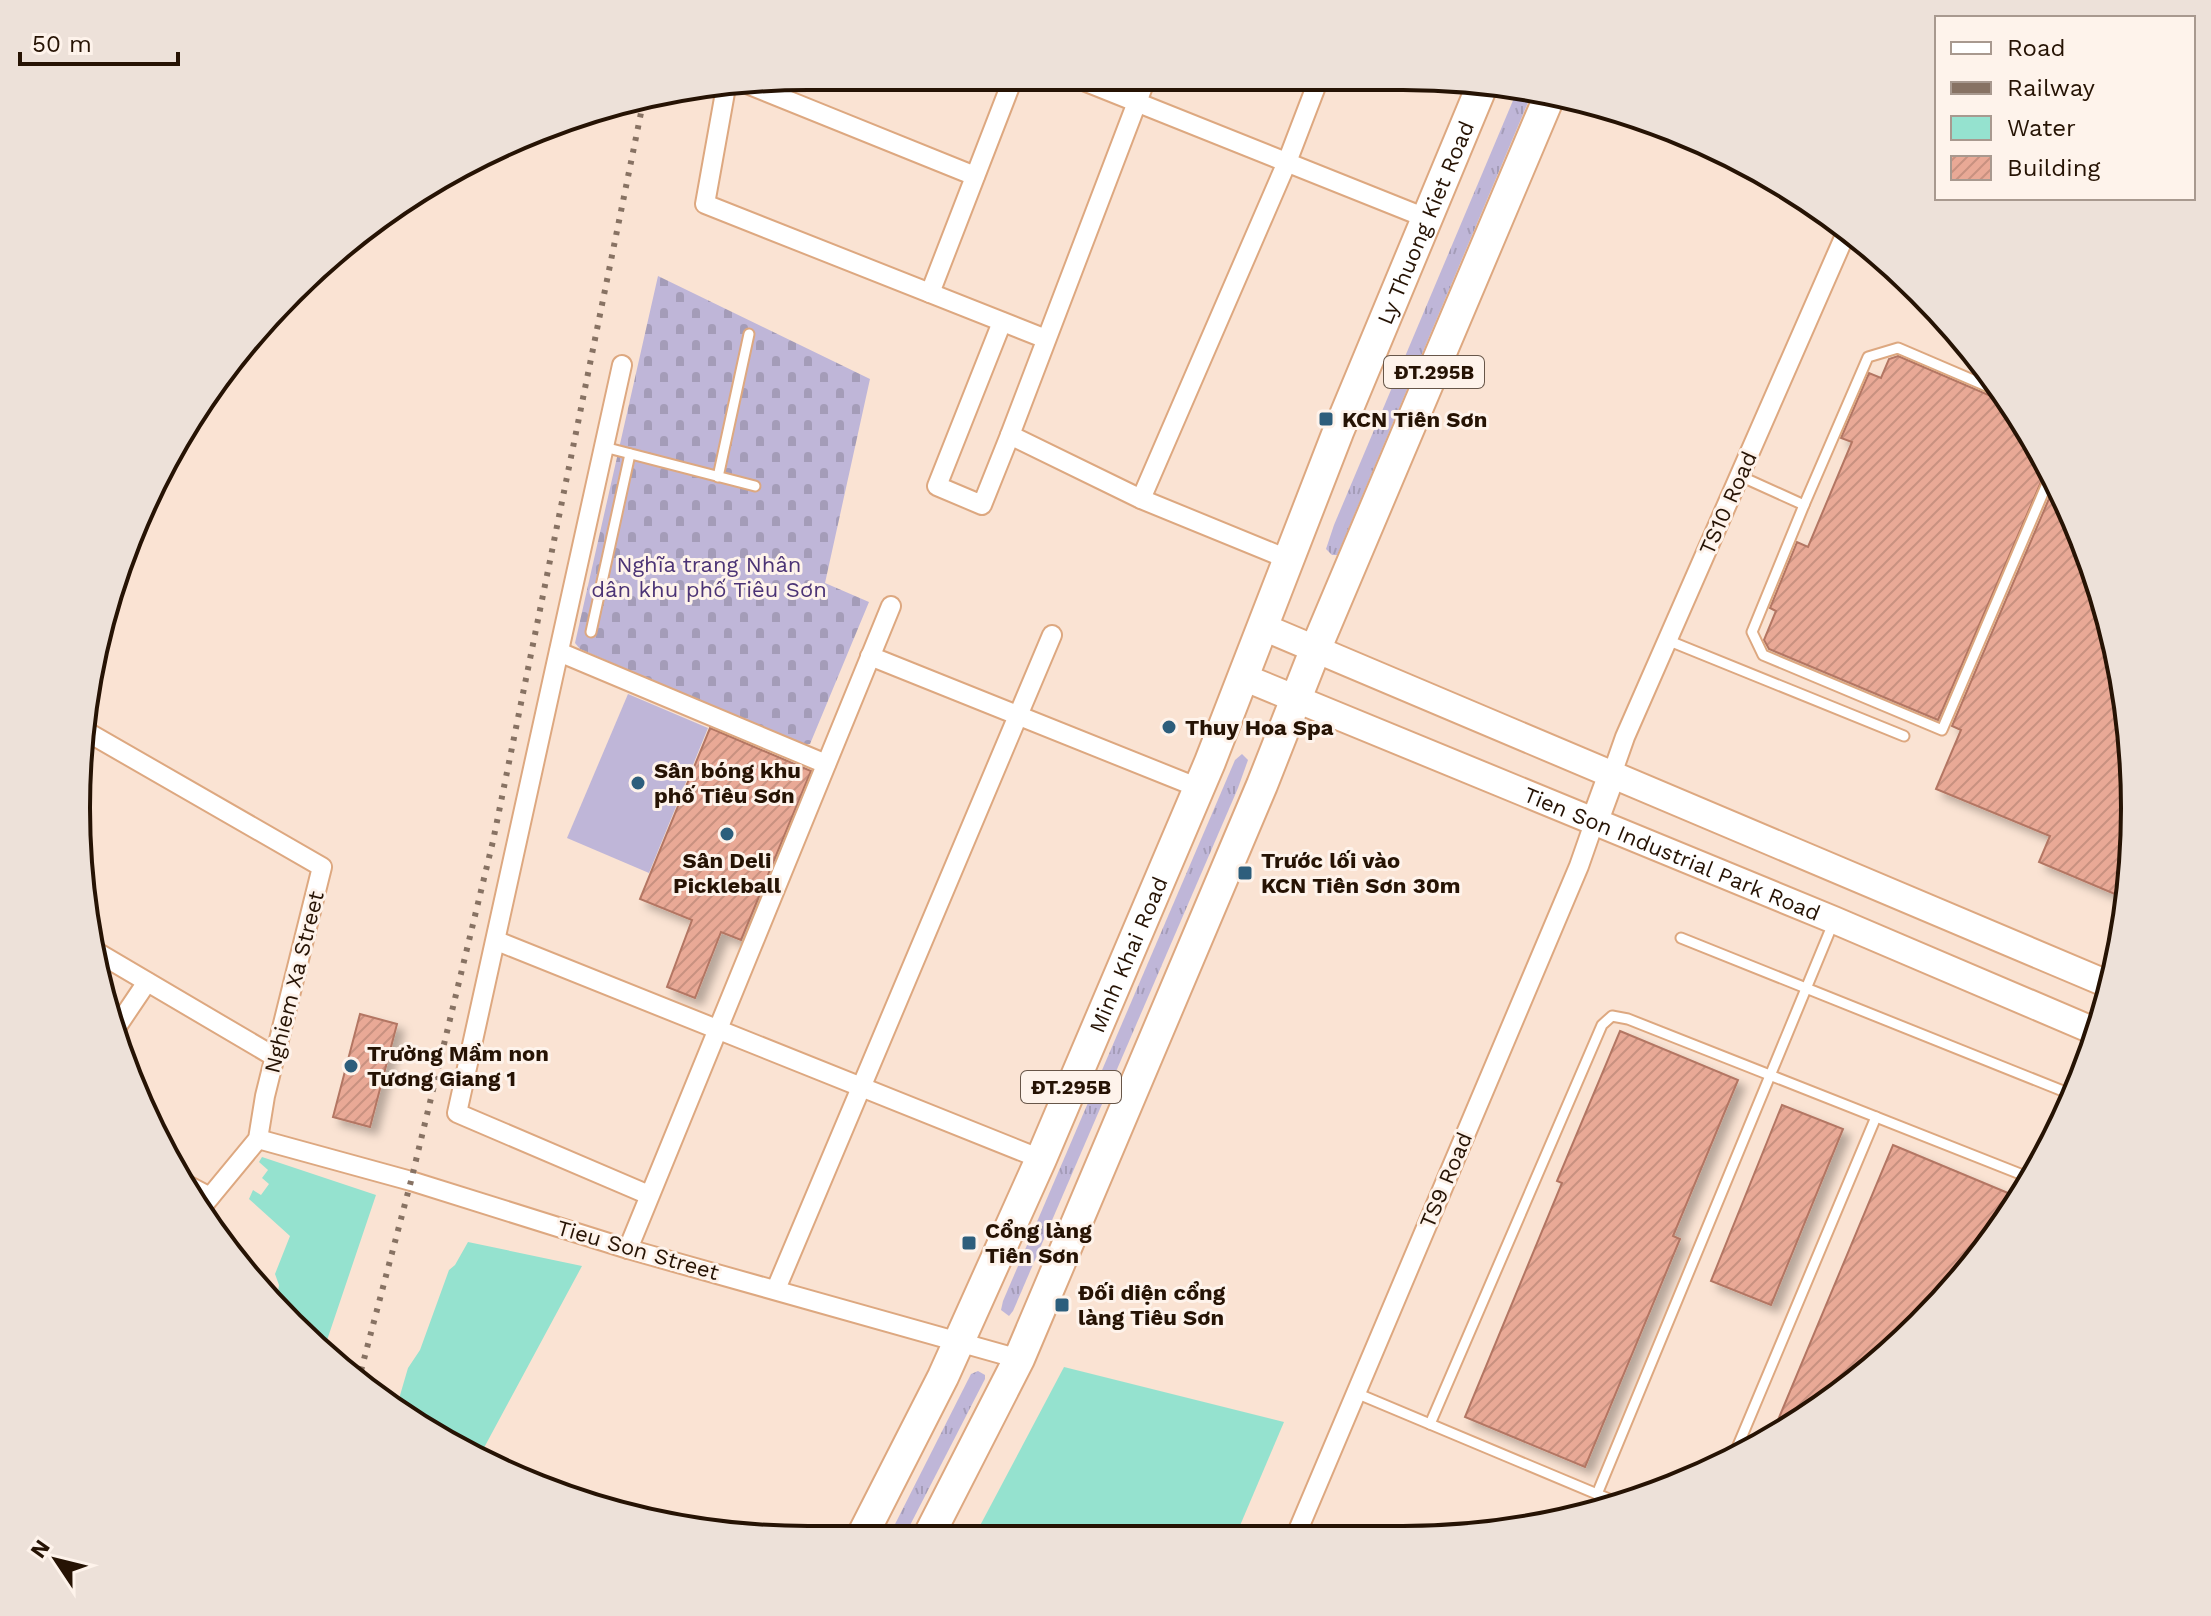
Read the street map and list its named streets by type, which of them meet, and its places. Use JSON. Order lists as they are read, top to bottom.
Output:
{
  "streets": {
    "main road": [
      "Ly Thuong Kiet Road",
      "ĐT.295B",
      "Tien Son Industrial Park Road",
      "Minh Khai Road"
    ],
    "street": [
      "TS10 Road",
      "Nghiem Xa Street",
      "TS9 Road",
      "Tieu Son Street"
    ]
  },
  "crossings": [
    ["Ly Thuong Kiet Road", "Minh Khai Road"],
    ["ĐT.295B", "Tien Son Industrial Park Road"],
    ["ĐT.295B", "Tieu Son Street"],
    ["Tien Son Industrial Park Road", "Minh Khai Road"],
    ["Tien Son Industrial Park Road", "TS9 Road"],
    ["Minh Khai Road", "Tieu Son Street"],
    ["Nghiem Xa Street", "Tieu Son Street"]
  ],
  "parks": ["Nghĩa trang Nhân dân khu phố Tiêu Sơn"],
  "places": {
    "transit": [
      "KCN Tiên Sơn",
      "Trước lối vào KCN Tiên Sơn 30m",
      "Cổng làng Tiên Sơn",
      "Đối diện cổng làng Tiêu Sơn"
    ],
    "other": [
      "Thuy Hoa Spa",
      "Sân bóng khu phố Tiêu Sơn",
      "Sân Deli Pickleball",
      "Trường Mầm non Tương Giang 1"
    ]
  },
  "legend": [
    "Road",
    "Railway",
    "Water",
    "Building"
  ],
  "scale_bar": "50 m",
  "north": "top left"
}
